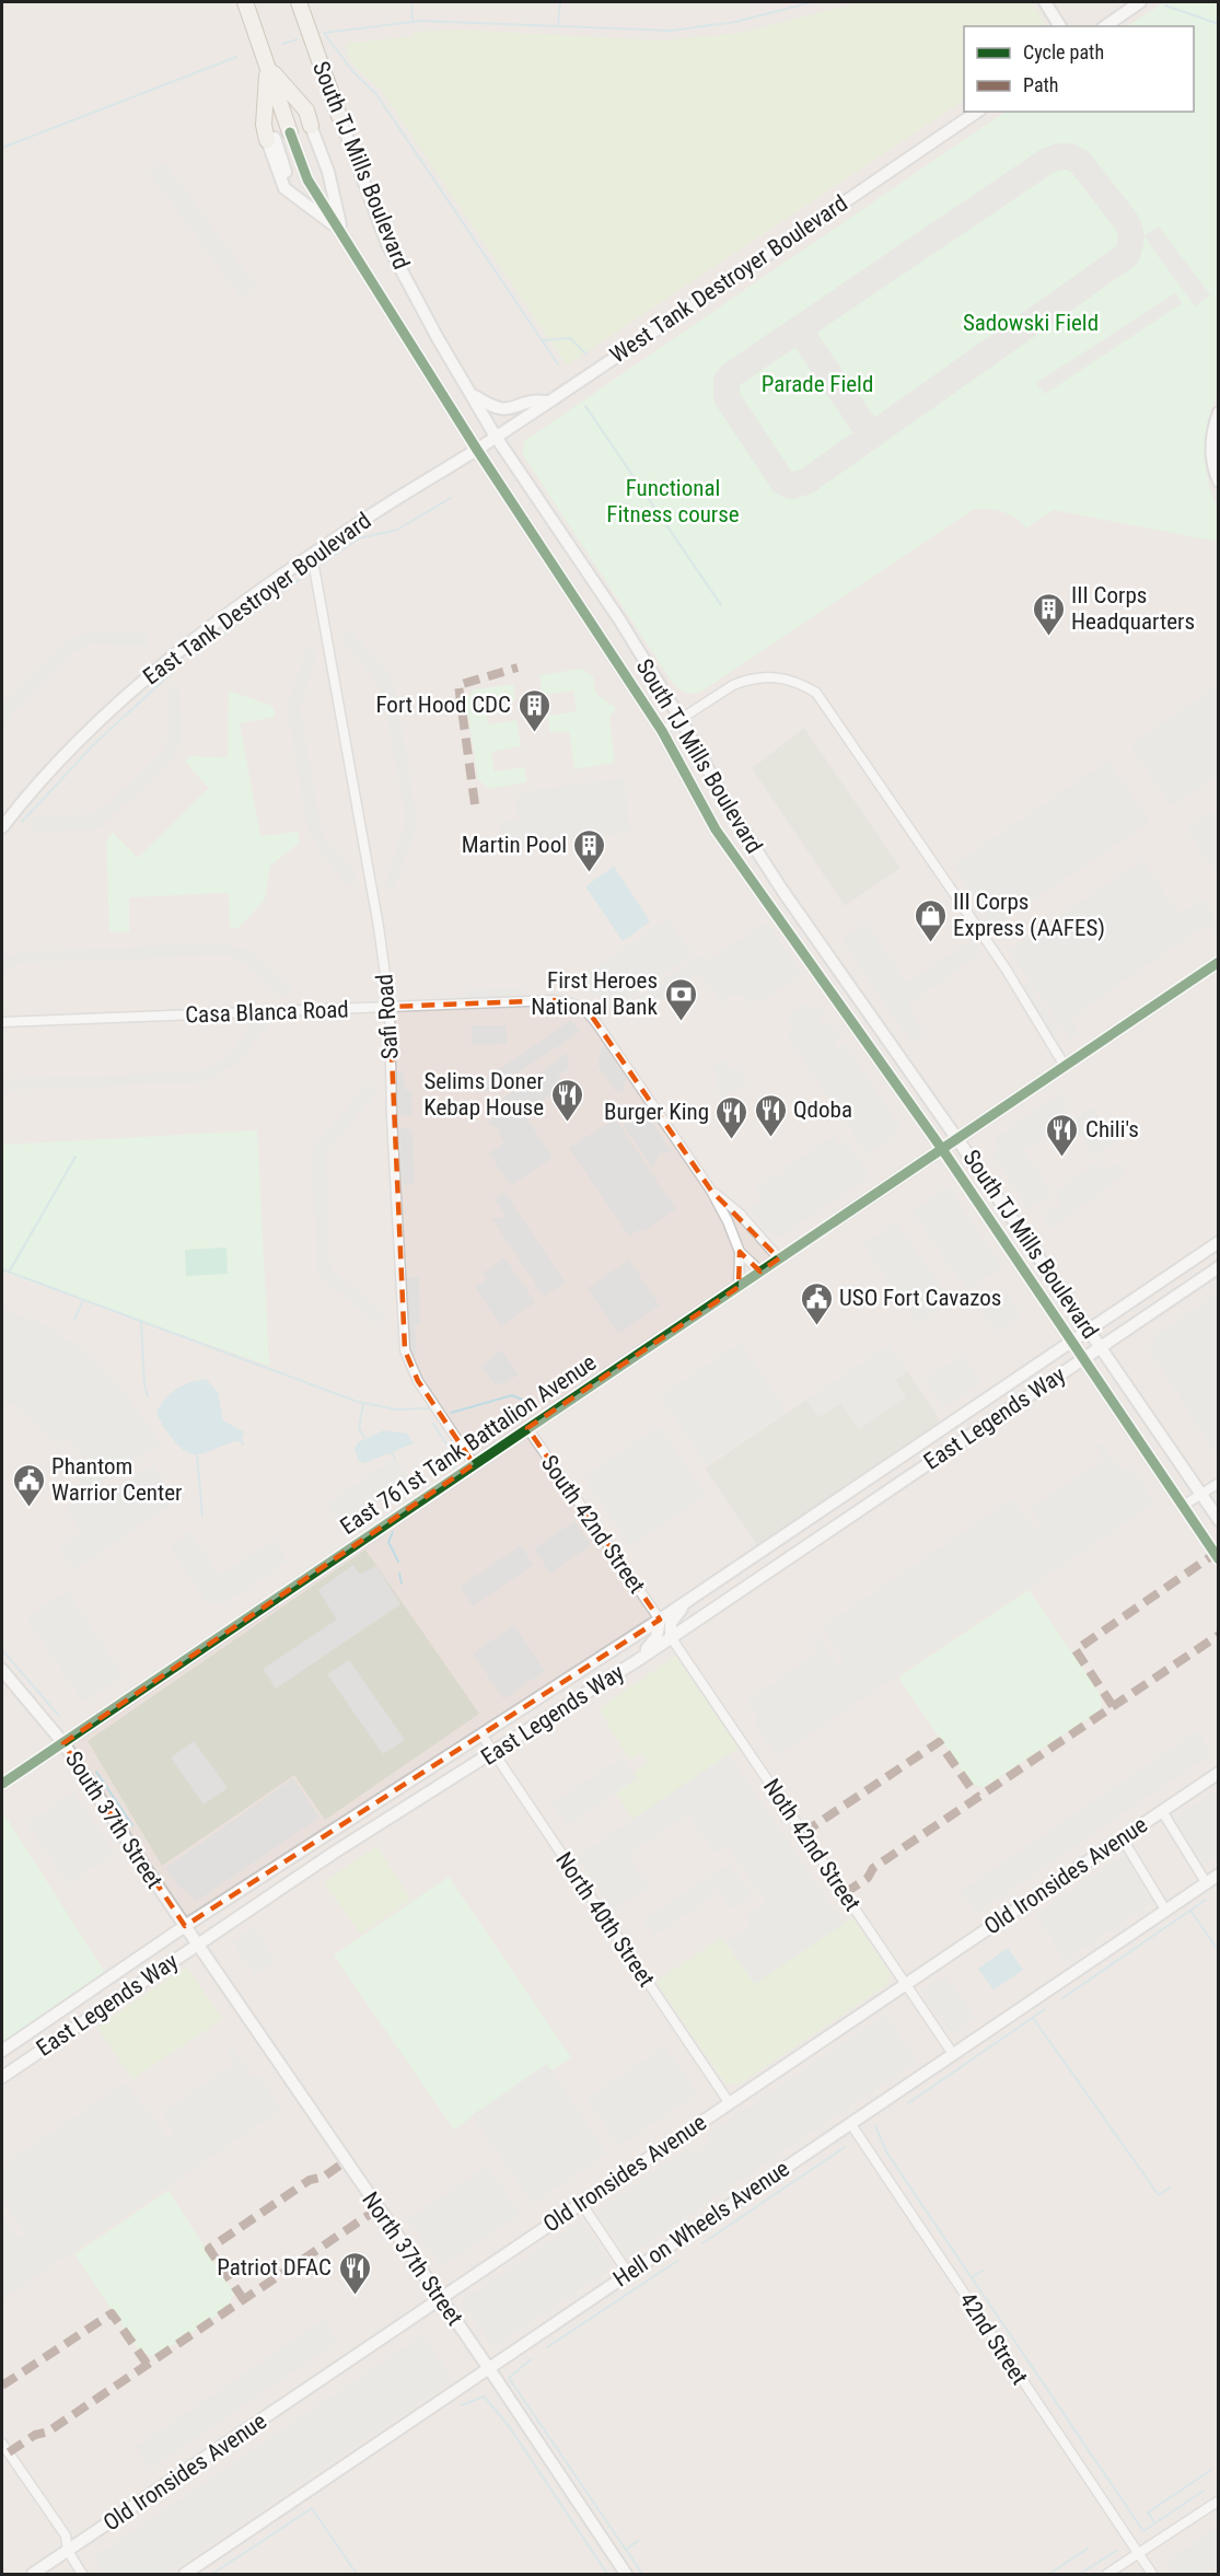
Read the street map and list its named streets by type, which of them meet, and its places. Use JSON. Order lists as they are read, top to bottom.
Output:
{
  "streets": {
    "main road": ["South TJ Mills Boulevard"],
    "street": [
      "West Tank Destroyer Boulevard",
      "East Tank Destroyer Boulevard",
      "Casa Blanca Road",
      "Safi Road",
      "East Legends Way",
      "East 761st Tank Battalion Avenue",
      "South 42nd Street",
      "South 37th Street",
      "Noth 42nd Street",
      "Old Ironsides Avenue",
      "North 40th Street",
      "Hell on Wheels Avenue",
      "North 37th Street",
      "42nd Street"
    ]
  },
  "crossings": [
    ["South TJ Mills Boulevard", "West Tank Destroyer Boulevard"],
    ["South TJ Mills Boulevard", "East Tank Destroyer Boulevard"],
    ["South TJ Mills Boulevard", "East Legends Way"],
    ["South TJ Mills Boulevard", "East 761st Tank Battalion Avenue"],
    ["West Tank Destroyer Boulevard", "East Tank Destroyer Boulevard"],
    ["East Tank Destroyer Boulevard", "Safi Road"],
    ["Casa Blanca Road", "Safi Road"],
    ["Casa Blanca Road", "East 761st Tank Battalion Avenue"],
    ["Safi Road", "East 761st Tank Battalion Avenue"],
    ["East Legends Way", "South 42nd Street"],
    ["East Legends Way", "South 37th Street"],
    ["East Legends Way", "Noth 42nd Street"],
    ["East Legends Way", "North 40th Street"],
    ["East Legends Way", "North 37th Street"],
    ["East 761st Tank Battalion Avenue", "South 42nd Street"],
    ["East 761st Tank Battalion Avenue", "South 37th Street"],
    ["South 37th Street", "North 37th Street"],
    ["Noth 42nd Street", "Old Ironsides Avenue"],
    ["Noth 42nd Street", "Hell on Wheels Avenue"],
    ["Old Ironsides Avenue", "North 40th Street"],
    ["Old Ironsides Avenue", "North 37th Street"],
    ["Hell on Wheels Avenue", "North 37th Street"],
    ["Hell on Wheels Avenue", "42nd Street"]
  ],
  "parks": ["Sadowski Field", "Parade Field", "Functional Fitness course"],
  "places": {
    "building": ["III Corps Headquarters", "Fort Hood CDC", "Martin Pool"],
    "shop": ["III Corps Express (AAFES)"],
    "bank": ["First Heroes National Bank"],
    "restaurant": [
      "Selims Doner Kebap House",
      "Qdoba",
      "Burger King",
      "Chili's",
      "Patriot DFAC"
    ],
    "public building": ["USO Fort Cavazos", "Phantom Warrior Center"]
  },
  "legend": ["Cycle path", "Path"]
}
